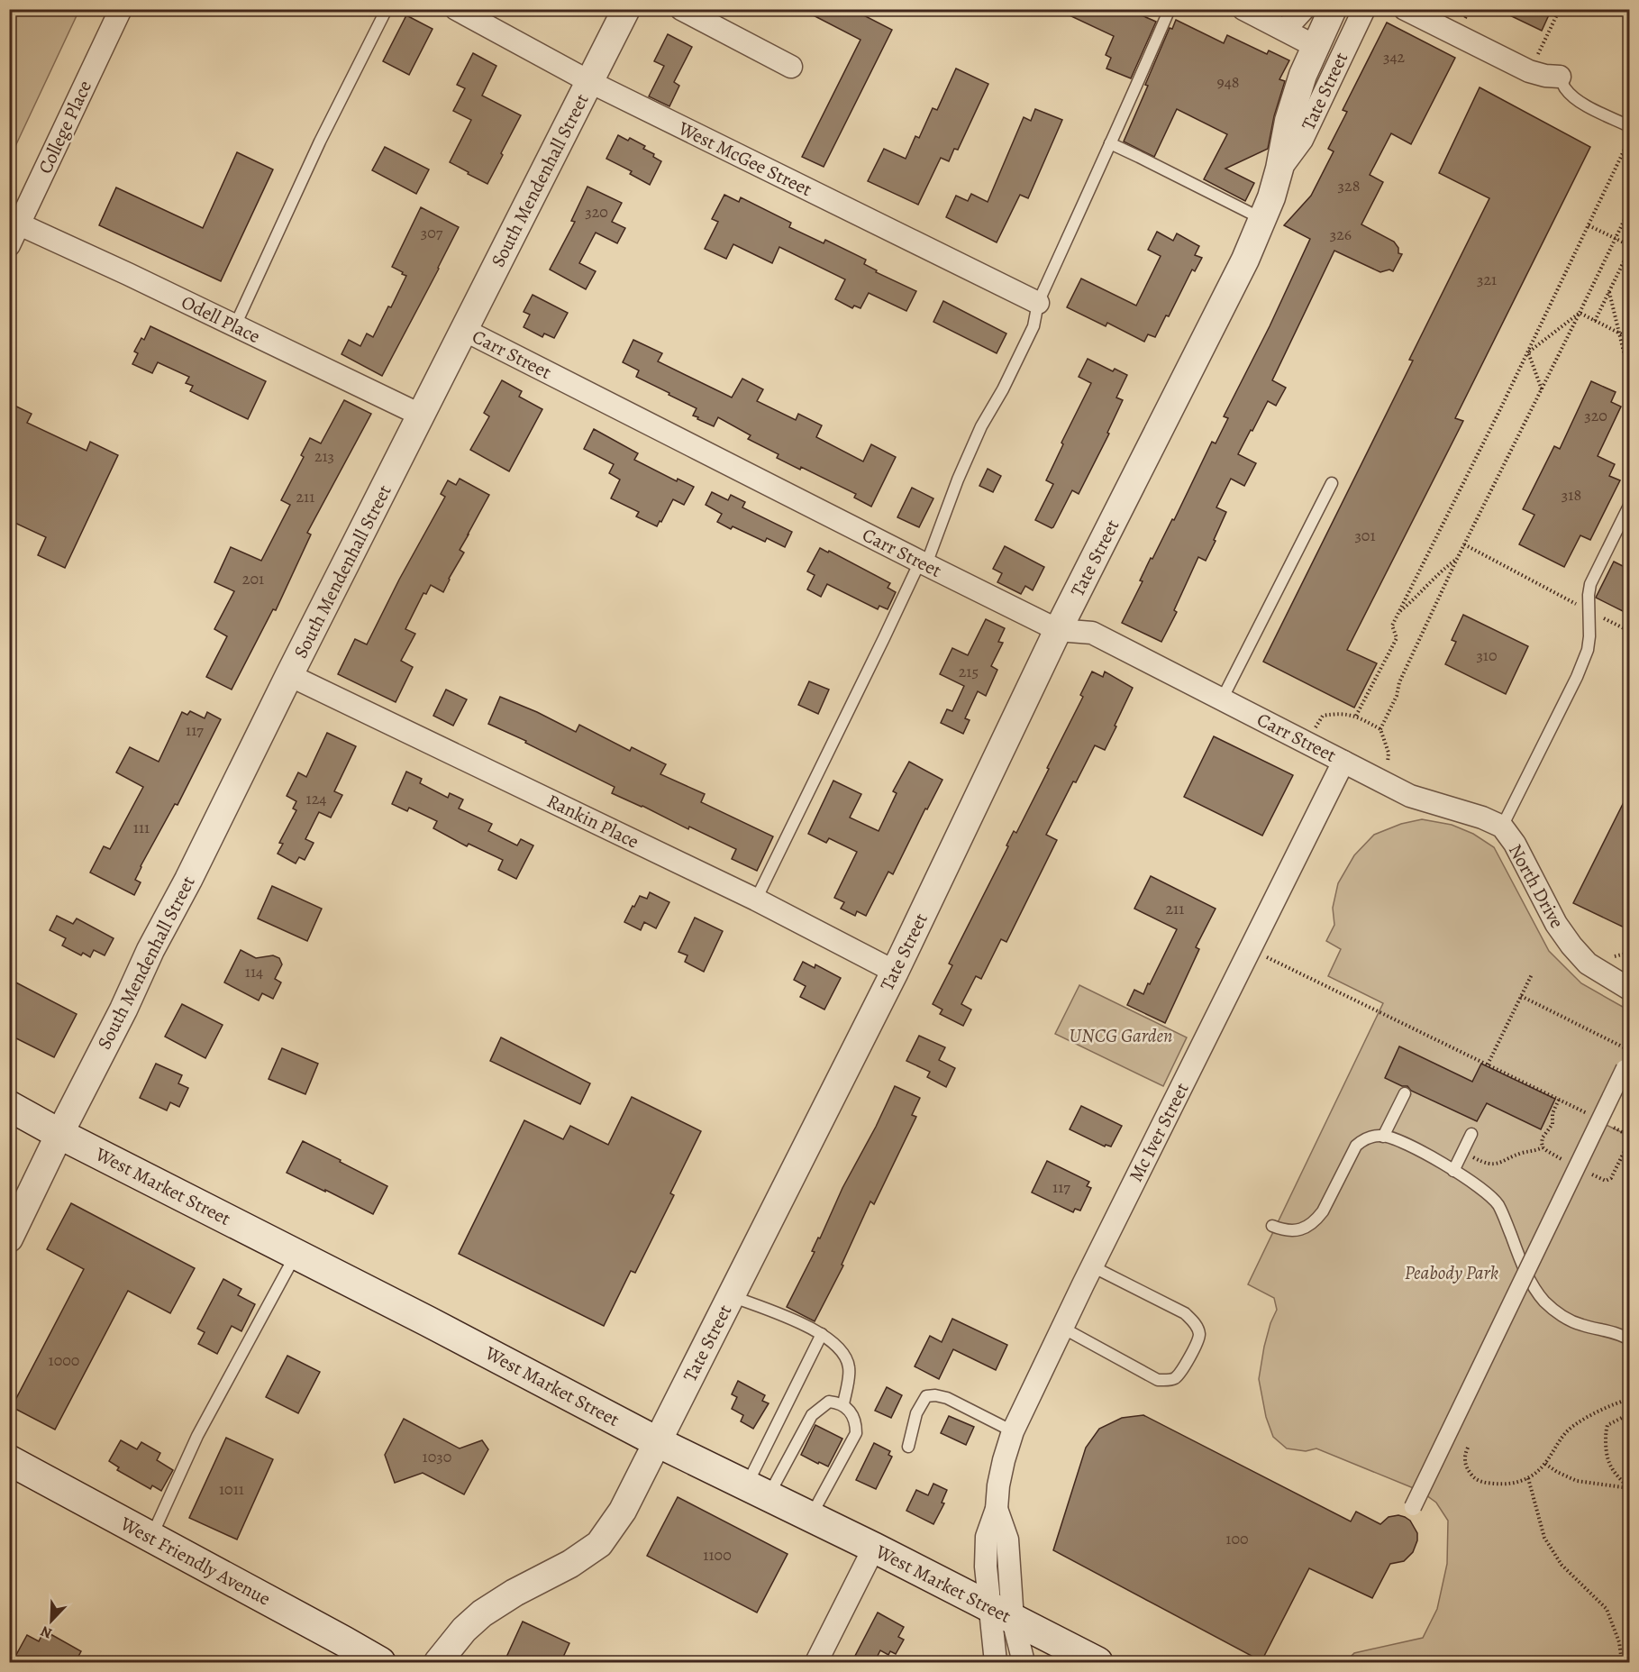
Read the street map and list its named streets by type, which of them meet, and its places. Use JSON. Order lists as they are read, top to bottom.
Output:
{
  "streets": {
    "main road": ["West Market Street", "West Friendly Avenue"],
    "street": [
      "Tate Street",
      "College Place",
      "West McGee Street",
      "South Mendenhall Street",
      "Odell Place",
      "Carr Street",
      "Rankin Place",
      "North Drive",
      "Mc Iver Street"
    ]
  },
  "crossings": [
    ["Tate Street", "Carr Street"],
    ["Tate Street", "Rankin Place"],
    ["Tate Street", "West Market Street"],
    ["College Place", "Odell Place"],
    ["West McGee Street", "South Mendenhall Street"],
    ["South Mendenhall Street", "Odell Place"],
    ["South Mendenhall Street", "Carr Street"],
    ["South Mendenhall Street", "Rankin Place"],
    ["South Mendenhall Street", "West Market Street"],
    ["Carr Street", "North Drive"],
    ["Carr Street", "Mc Iver Street"],
    ["North Drive", "Mc Iver Street"],
    ["Mc Iver Street", "West Market Street"]
  ],
  "parks": ["UNCG Garden", "Peabody Park"],
  "house_numbers": [
    "342",
    "948",
    "328",
    "320",
    "307",
    "326",
    "321",
    "320",
    "213",
    "318",
    "211",
    "301",
    "201",
    "310",
    "215",
    "117",
    "124",
    "111",
    "211",
    "114",
    "117",
    "1000",
    "1030",
    "1011",
    "100",
    "1100"
  ],
  "north": "bottom left"
}
